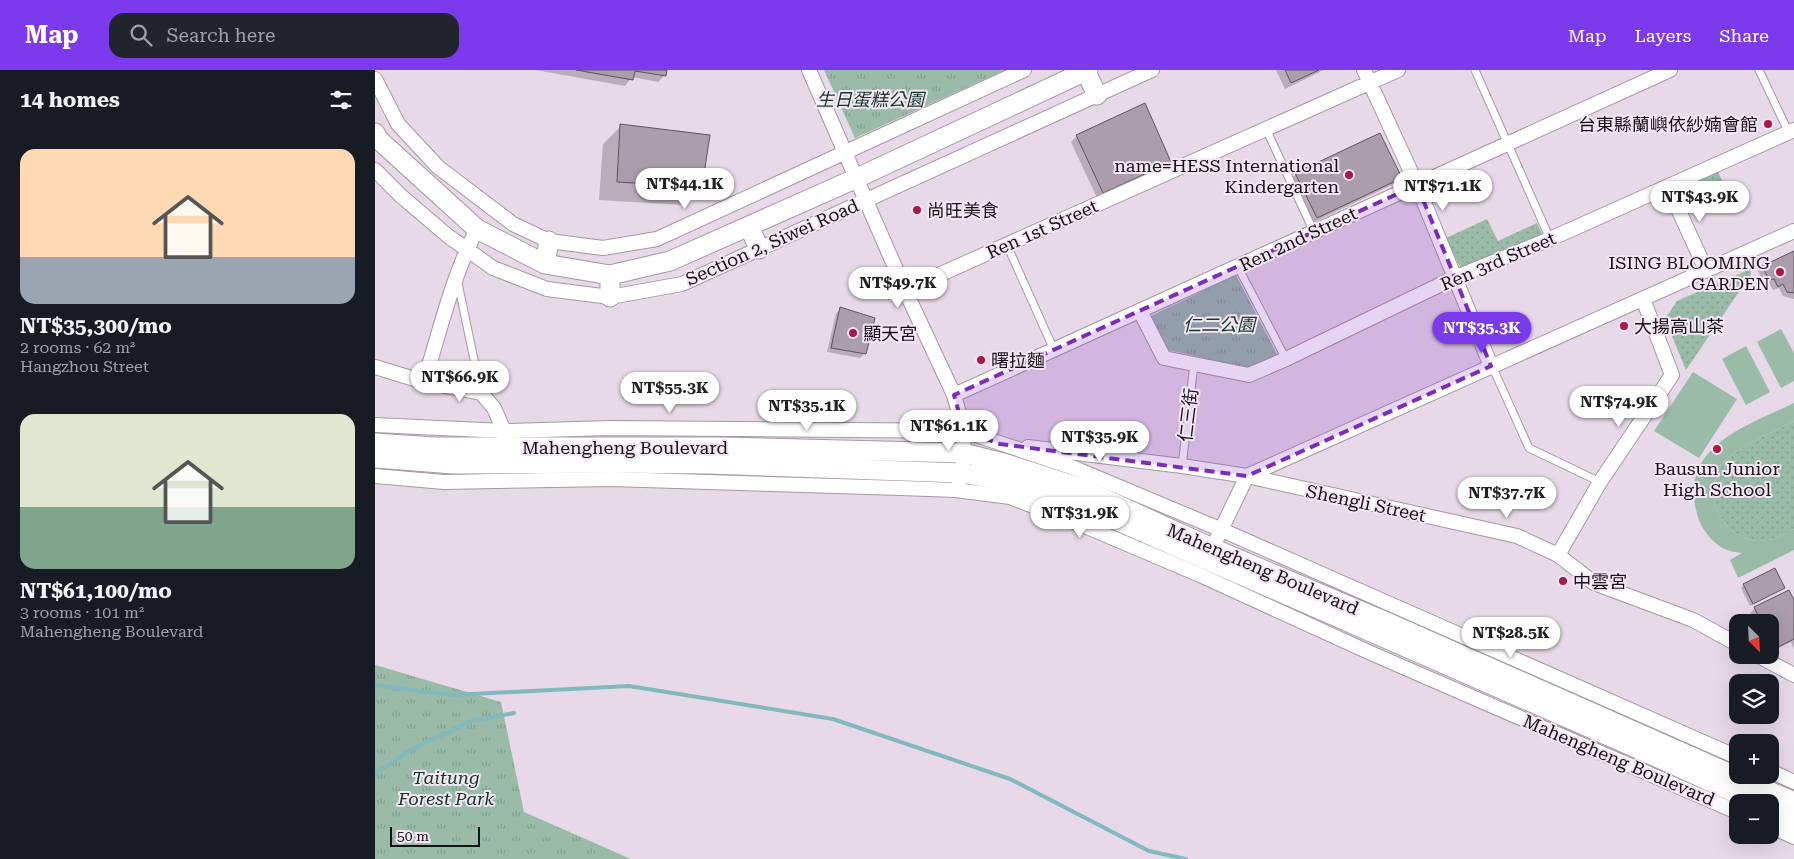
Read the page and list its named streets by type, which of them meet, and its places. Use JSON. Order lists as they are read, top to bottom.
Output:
{
  "streets": {
    "street": [
      "Ren 1st Street",
      "Ren 2nd Street",
      "Section 2, Siwei Road",
      "Ren 3rd Street",
      "Mahengheng Boulevard",
      "Shengli Street"
    ],
    "lane": ["仁三街"]
  },
  "crossings": [
    ["Ren 2nd Street", "Ren 3rd Street"],
    ["Ren 3rd Street", "仁三街"],
    ["仁三街", "Shengli Street"],
    ["Mahengheng Boulevard", "Shengli Street"]
  ],
  "parks": ["生日蛋糕公園", "仁二公園", "Taitung Forest Park"],
  "places": [
    "台東縣蘭嶼依紗婻會館",
    "name=HESS International Kindergarten",
    "尚旺美食",
    "ISING BLOOMING GARDEN",
    "大揚高山茶",
    "顯天宮",
    "曙拉麵",
    "Bausun Junior High School",
    "中雲宮"
  ],
  "scale_bar": "50 m",
  "north": "bottom right",
  "page": {
    "header": "Map",
    "search": "Search here",
    "nav": ["Map", "Layers", "Share"],
    "heading": "14 homes",
    "list": [
      {
        "name": "NT$35,300/mo",
        "note": "2 rooms · 62 m² · Hangzhou Street"
      },
      {
        "name": "NT$61,100/mo",
        "note": "3 rooms · 101 m² · Mahengheng Boulevard"
      }
    ],
    "price": [
      "NT$44.1K",
      "NT$71.1K",
      "NT$43.9K",
      "NT$49.7K",
      "NT$35.3K",
      "NT$66.9K",
      "NT$55.3K",
      "NT$74.9K",
      "NT$35.1K",
      "NT$61.1K",
      "NT$35.9K",
      "NT$37.7K",
      "NT$31.9K",
      "NT$28.5K"
    ],
    "map_buttons": ["+", "−"],
    "scale": "50 m"
  }
}
